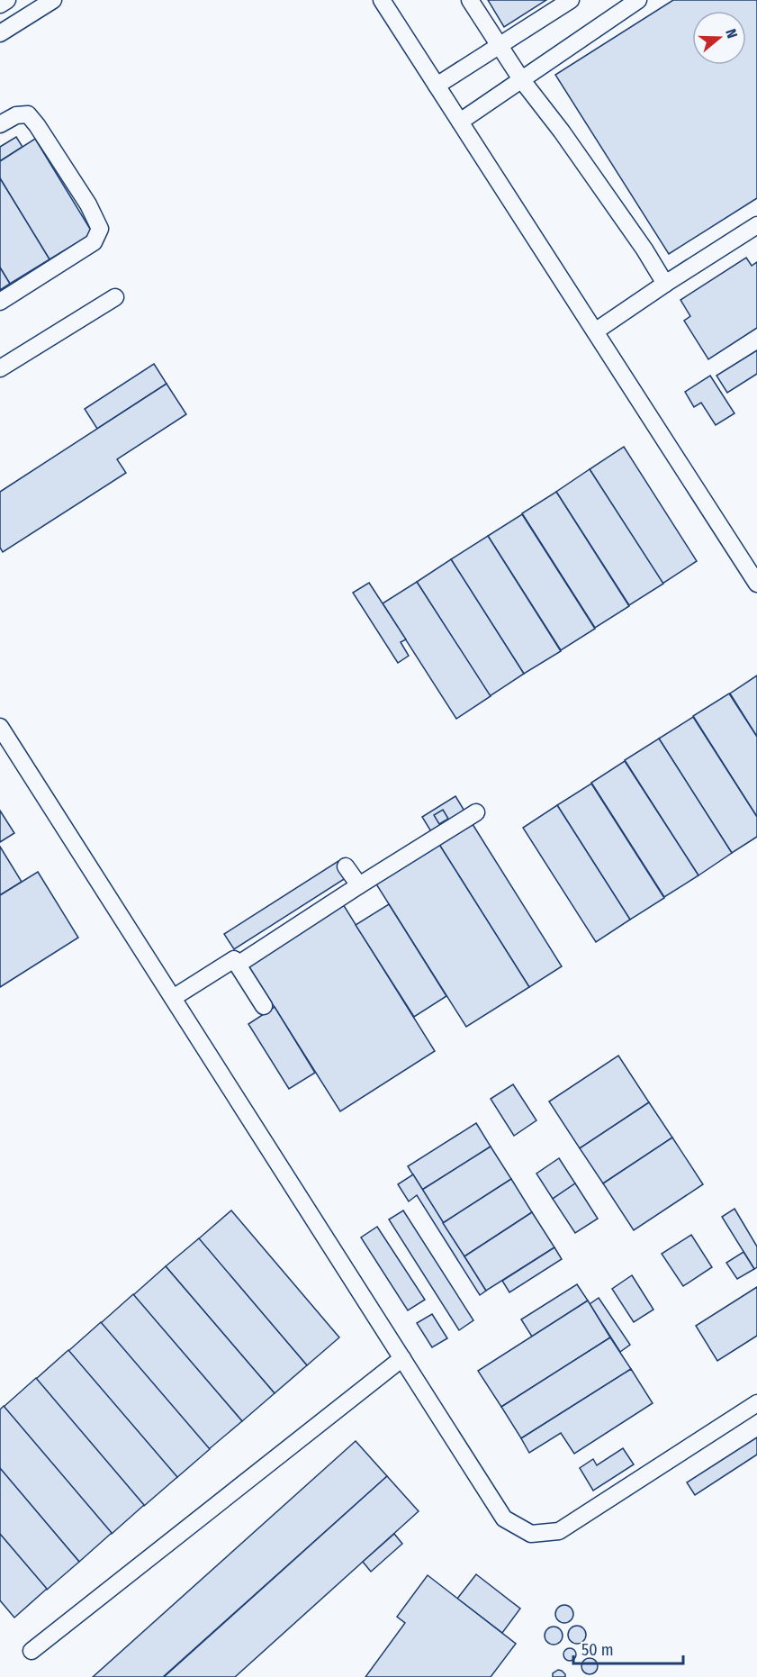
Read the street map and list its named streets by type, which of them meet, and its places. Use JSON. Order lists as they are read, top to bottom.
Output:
{
  "scale_bar": "50 m",
  "north": "right"
}
